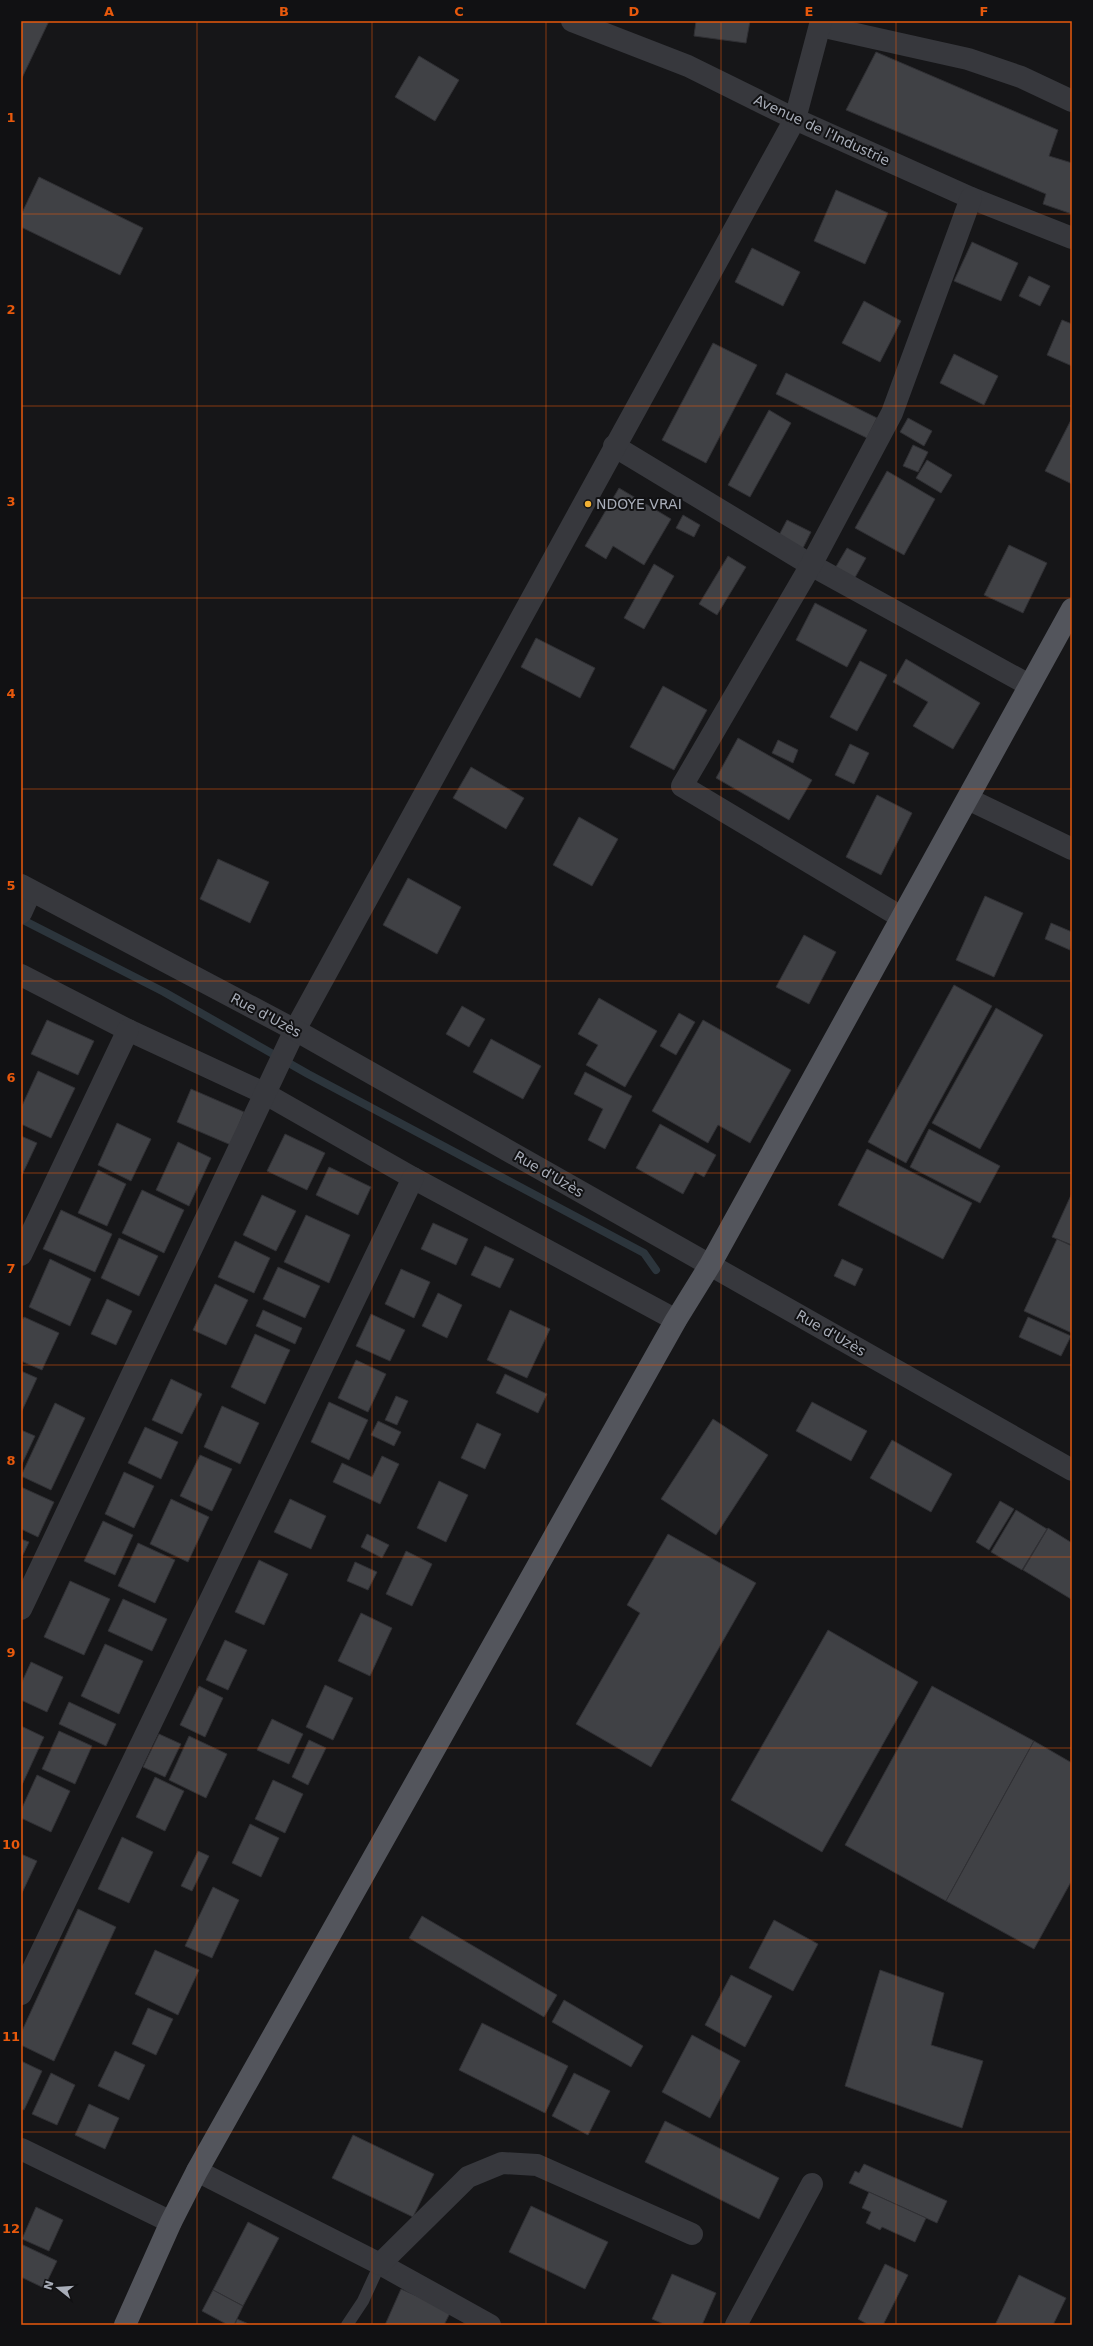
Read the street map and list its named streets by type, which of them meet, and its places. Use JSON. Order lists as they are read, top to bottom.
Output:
{
  "streets": {
    "street": ["Avenue de l'Industrie", "Rue d'Uzès"]
  },
  "places": ["NDOYE VRAI"],
  "north": "left",
  "grid": {
    "columns": [
      "A",
      "B",
      "C",
      "D",
      "E",
      "F"
    ],
    "rows": [
      "1",
      "2",
      "3",
      "4",
      "5",
      "6",
      "7",
      "8",
      "9",
      "10",
      "11",
      "12"
    ]
  }
}
